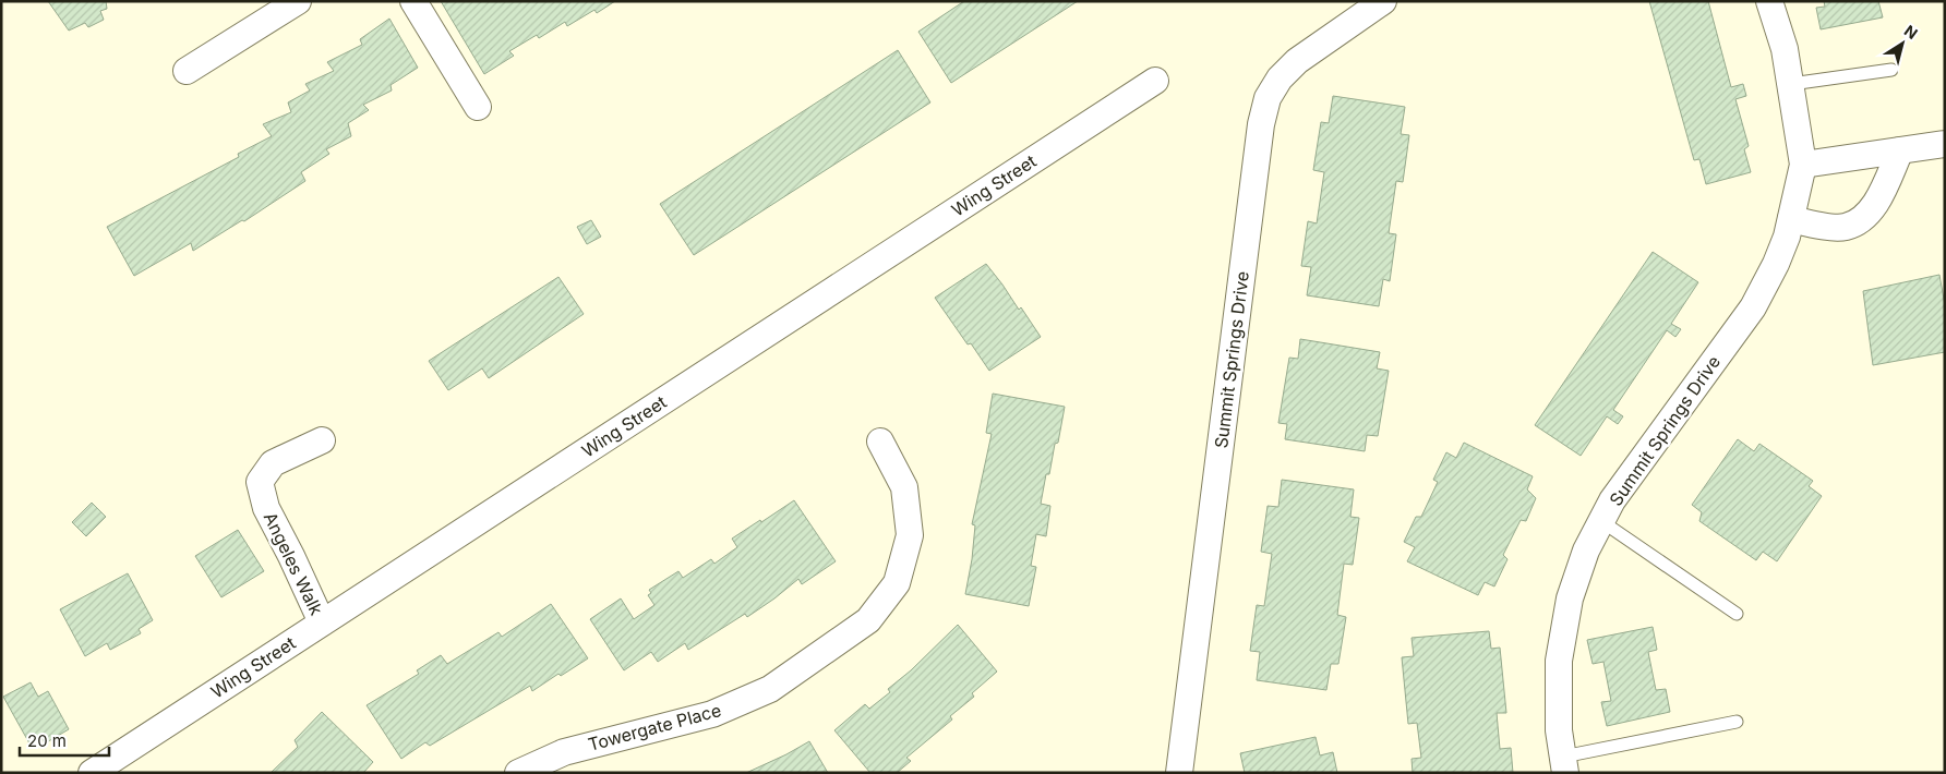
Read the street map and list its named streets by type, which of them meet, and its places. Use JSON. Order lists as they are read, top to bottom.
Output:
{
  "streets": {
    "street": [
      "Wing Street",
      "Summit Springs Drive",
      "Angeles Walk",
      "Towergate Place"
    ]
  },
  "crossings": [
    ["Wing Street", "Angeles Walk"]
  ],
  "scale_bar": "20 m",
  "north": "top right"
}
